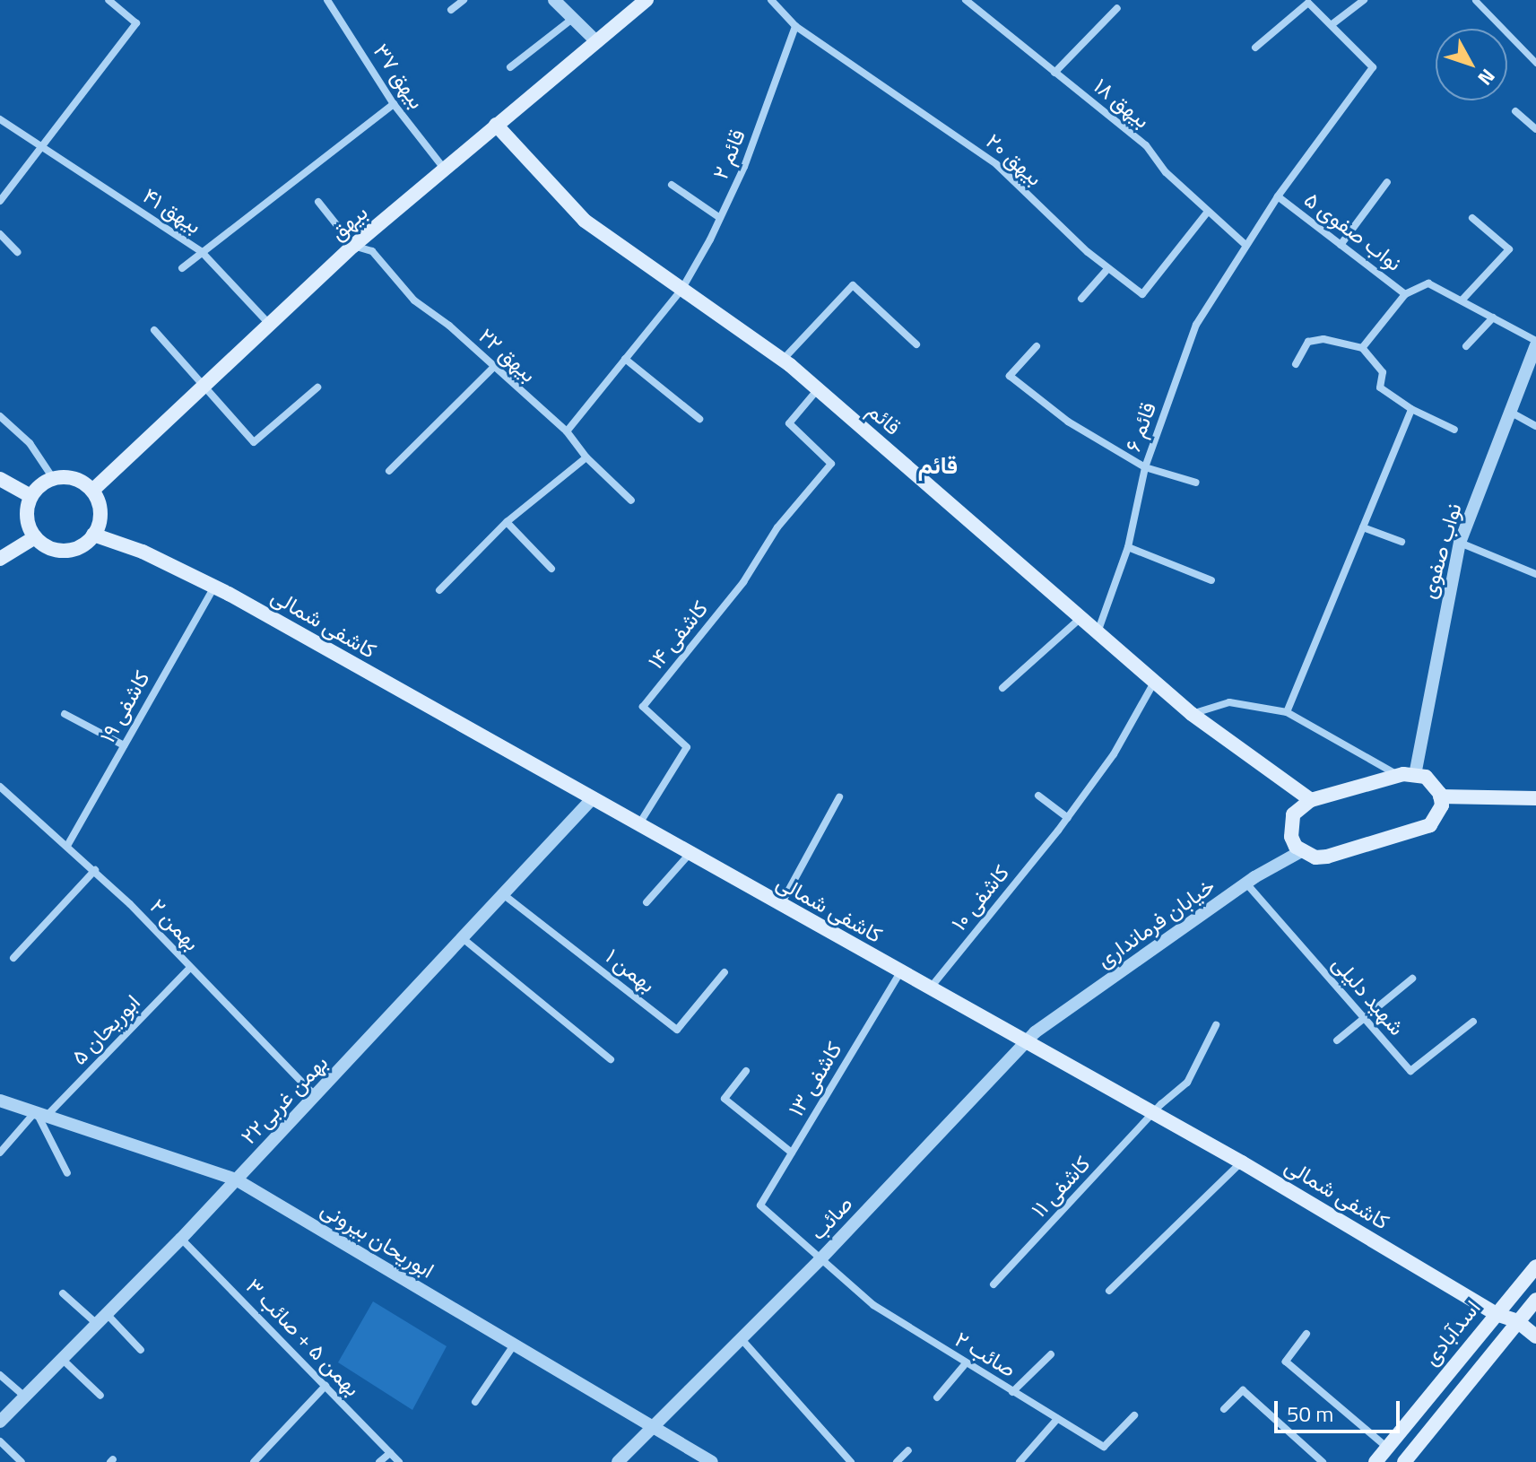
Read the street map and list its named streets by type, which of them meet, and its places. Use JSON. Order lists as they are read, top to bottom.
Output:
{
  "streets": {
    "main road": [
      "بیهق",
      "قائم",
      "کاشفی شمالی",
      "اسدآبادی"
    ],
    "street": [
      "بیهق ۳۷",
      "بیهق ۱۸",
      "قائم ۲",
      "بیهق ۲۰",
      "بیهق ۴۱",
      "نواب صفوی ۵",
      "بیهق ۲۲",
      "قائم ۶",
      "نواب صفوی",
      "کاشفی ۱۴",
      "کاشفی ۱۹",
      "کاشفی ۱۰",
      "خیابان فرمانداری",
      "بهمن ۲",
      "بهمن ۱",
      "شهید دلیلی",
      "ابوریحان ۵",
      "کاشفی ۱۳",
      "۲۲بهمن غربی",
      "کاشفی ۱۱",
      "صائب",
      "ابوریحان بیرونی",
      "بهمن ۵ + صائب ۳",
      "صائب ۲"
    ]
  },
  "crossings": [
    ["بیهق ۳۷", "بیهق"],
    ["بیهق ۱۸", "بیهق ۲۰"],
    ["بیهق ۱۸", "نواب صفوی ۵"],
    ["بیهق ۱۸", "قائم ۶"],
    ["قائم ۲", "بیهق ۲۰"],
    ["قائم ۲", "بیهق ۲۲"],
    ["قائم ۲", "قائم"],
    ["بیهق ۴۱", "بیهق"],
    ["بیهق", "بیهق ۲۲"],
    ["بیهق", "قائم"],
    ["بیهق", "کاشفی شمالی"],
    ["نواب صفوی ۵", "قائم ۶"],
    ["نواب صفوی ۵", "نواب صفوی"],
    ["قائم", "قائم ۶"],
    ["قائم", "کاشفی ۱۴"],
    ["قائم", "کاشفی ۱۰"],
    ["کاشفی شمالی", "کاشفی ۱۴"],
    ["کاشفی شمالی", "کاشفی ۱۹"],
    ["کاشفی شمالی", "کاشفی ۱۰"],
    ["کاشفی شمالی", "خیابان فرمانداری"],
    ["کاشفی شمالی", "کاشفی ۱۳"],
    ["کاشفی شمالی", "۲۲بهمن غربی"],
    ["کاشفی شمالی", "کاشفی ۱۱"],
    ["کاشفی شمالی", "صائب"],
    ["کاشفی شمالی", "اسدآبادی"],
    ["کاشفی ۱۹", "بهمن ۲"],
    ["خیابان فرمانداری", "شهید دلیلی"],
    ["خیابان فرمانداری", "صائب"],
    ["بهمن ۲", "ابوریحان ۵"],
    ["بهمن ۲", "۲۲بهمن غربی"],
    ["بهمن ۱", "۲۲بهمن غربی"],
    ["ابوریحان ۵", "ابوریحان بیرونی"],
    ["کاشفی ۱۳", "صائب ۲"],
    ["۲۲بهمن غربی", "ابوریحان بیرونی"],
    ["۲۲بهمن غربی", "بهمن ۵ + صائب ۳"],
    ["صائب", "ابوریحان بیرونی"],
    ["صائب", "صائب ۲"]
  ],
  "districts": ["قائم"],
  "scale_bar": "50 m",
  "north": "bottom right"
}
